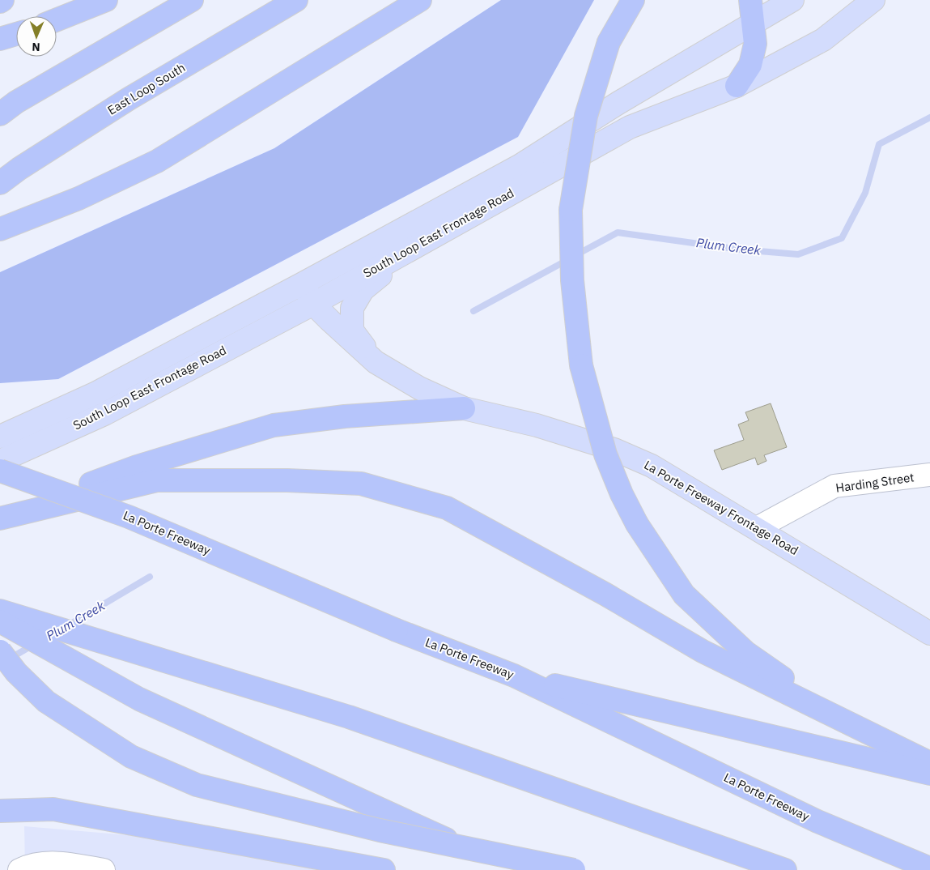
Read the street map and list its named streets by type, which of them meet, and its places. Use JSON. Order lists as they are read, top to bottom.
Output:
{
  "streets": {
    "highway": ["East Loop South", "La Porte Freeway"],
    "main road": ["South Loop East Frontage Road", "La Porte Freeway Frontage Road"],
    "street": ["Harding Street"]
  },
  "crossings": [
    ["South Loop East Frontage Road", "La Porte Freeway Frontage Road"],
    ["Harding Street", "La Porte Freeway Frontage Road"]
  ],
  "water": ["Plum Creek"],
  "north": "bottom"
}
